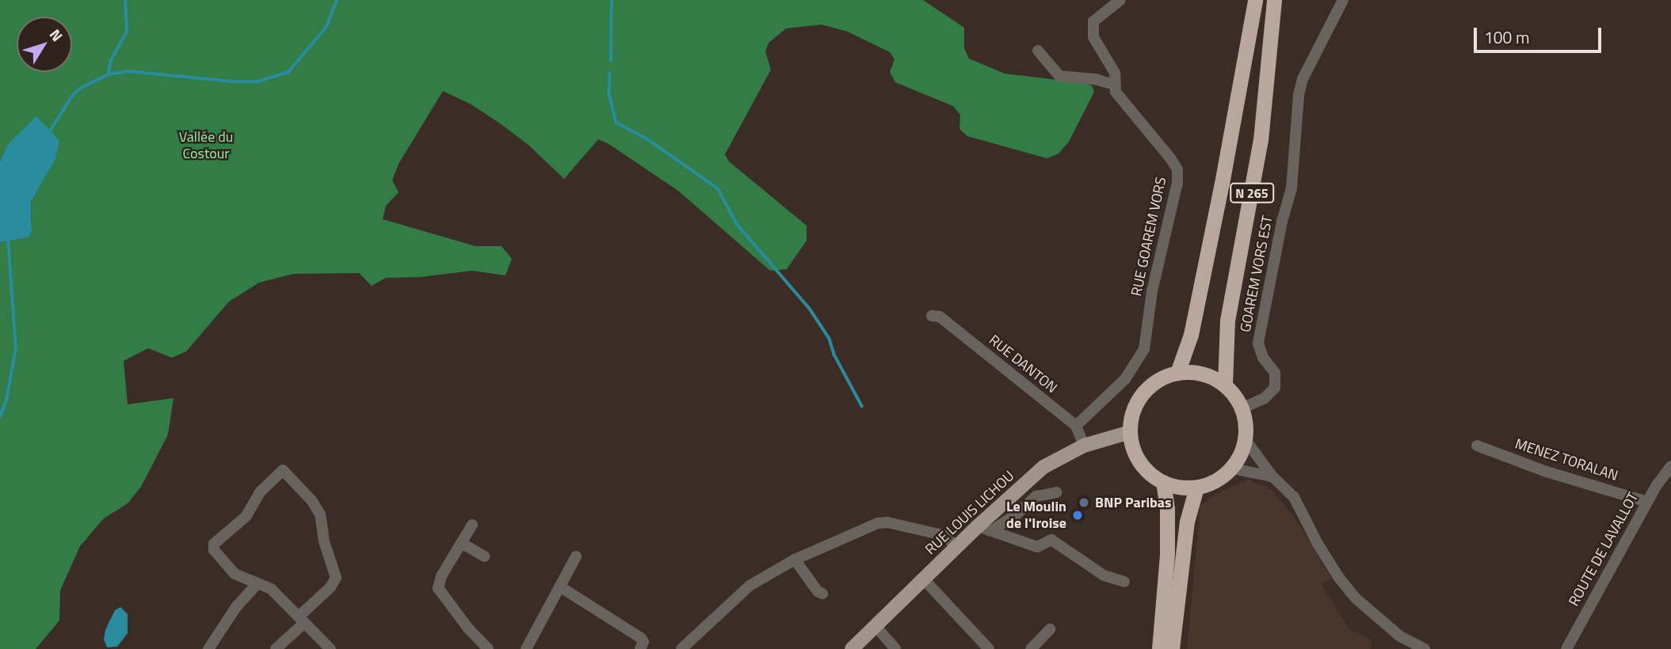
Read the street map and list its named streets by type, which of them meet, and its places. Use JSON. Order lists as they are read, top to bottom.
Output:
{
  "streets": {
    "highway": ["N 265"],
    "main road": ["RUE LOUIS LICHOU"],
    "street": [
      "RUE GOAREM VORS",
      "GOAREM VORS EST",
      "RUE DANTON",
      "MENEZ TORALAN",
      "ROUTE DE LAVALLOT"
    ]
  },
  "crossings": [
    ["N 265", "GOAREM VORS EST"],
    ["N 265", "RUE LOUIS LICHOU"],
    ["RUE GOAREM VORS", "RUE DANTON"],
    ["GOAREM VORS EST", "RUE LOUIS LICHOU"],
    ["RUE DANTON", "RUE LOUIS LICHOU"],
    ["MENEZ TORALAN", "ROUTE DE LAVALLOT"]
  ],
  "parks": ["Vallée du Costour"],
  "places": ["BNP Paribas", "Le Moulin de l'Iroise"],
  "scale_bar": "100 m",
  "north": "top right"
}
